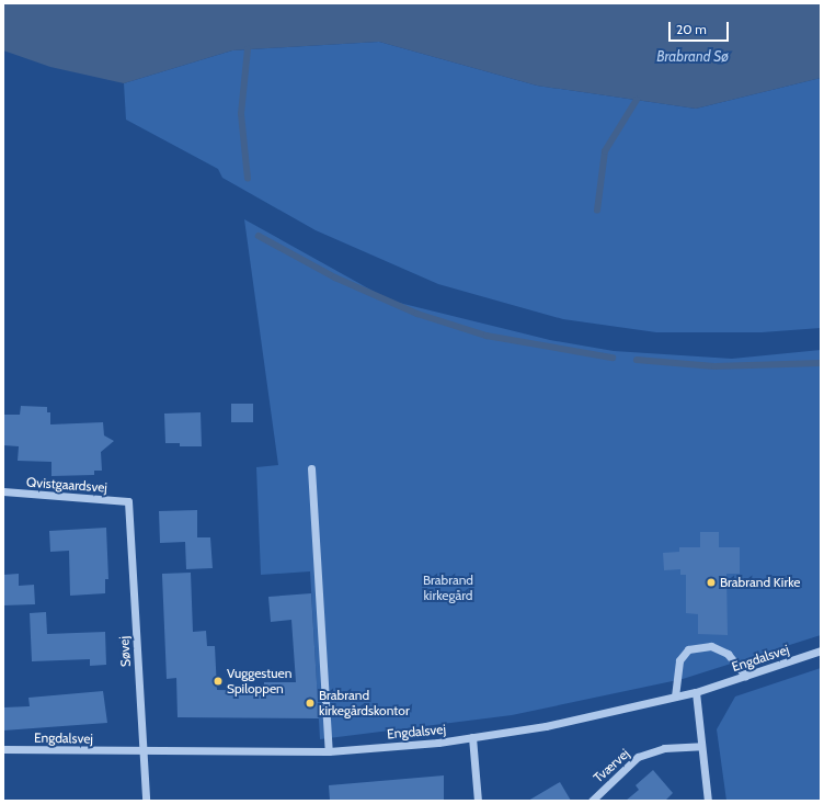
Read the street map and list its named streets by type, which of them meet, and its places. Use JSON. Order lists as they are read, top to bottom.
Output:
{
  "streets": {
    "street": [
      "Qvistgaardsvej",
      "Søvej",
      "Engdalsvej",
      "Tværvej"
    ]
  },
  "crossings": [
    ["Qvistgaardsvej", "Søvej"],
    ["Søvej", "Engdalsvej"]
  ],
  "water": ["Brabrand Sø"],
  "parks": ["Brabrand kirkegård"],
  "places": ["Brabrand Kirke", "Vuggestuen Spiloppen", "Brabrand kirkegårdskontor"],
  "scale_bar": "20 m"
}
